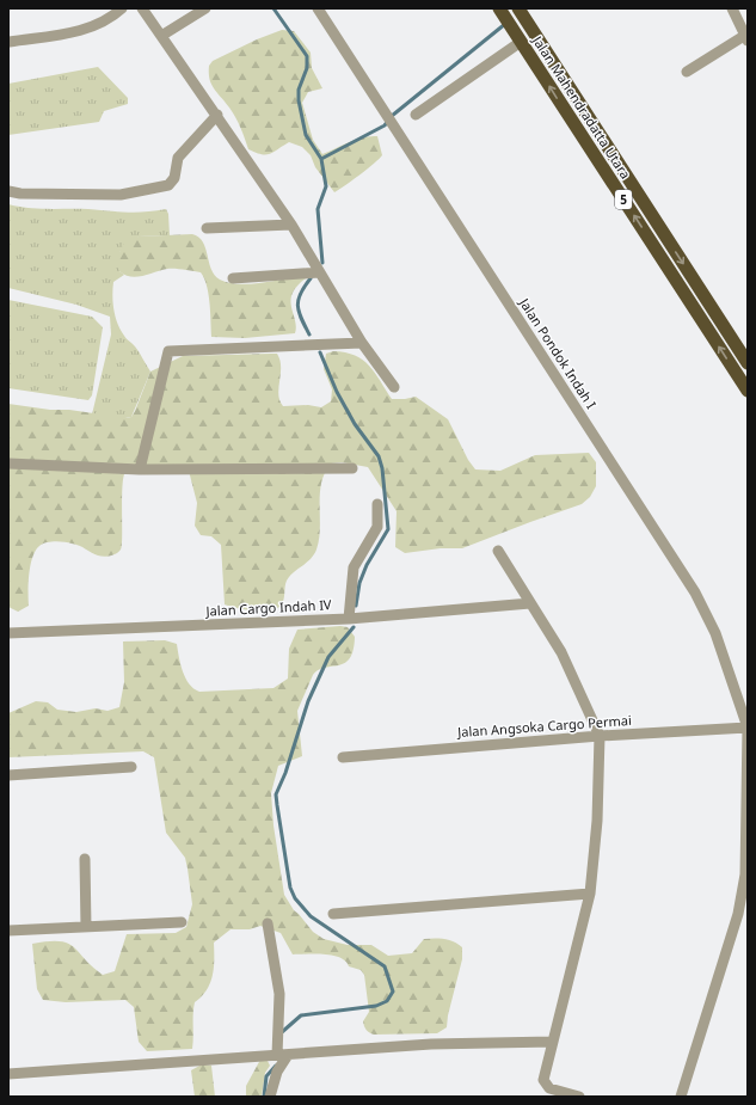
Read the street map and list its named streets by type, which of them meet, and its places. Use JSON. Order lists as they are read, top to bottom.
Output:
{
  "streets": {
    "highway": ["Jalan Mahendradatta Utara", "5"],
    "street": ["Jalan Pondok Indah I", "Jalan Cargo Indah IV", "Jalan Angsoka Cargo Permai"]
  },
  "crossings": [
    ["Jalan Pondok Indah I", "Jalan Angsoka Cargo Permai"]
  ]
}
